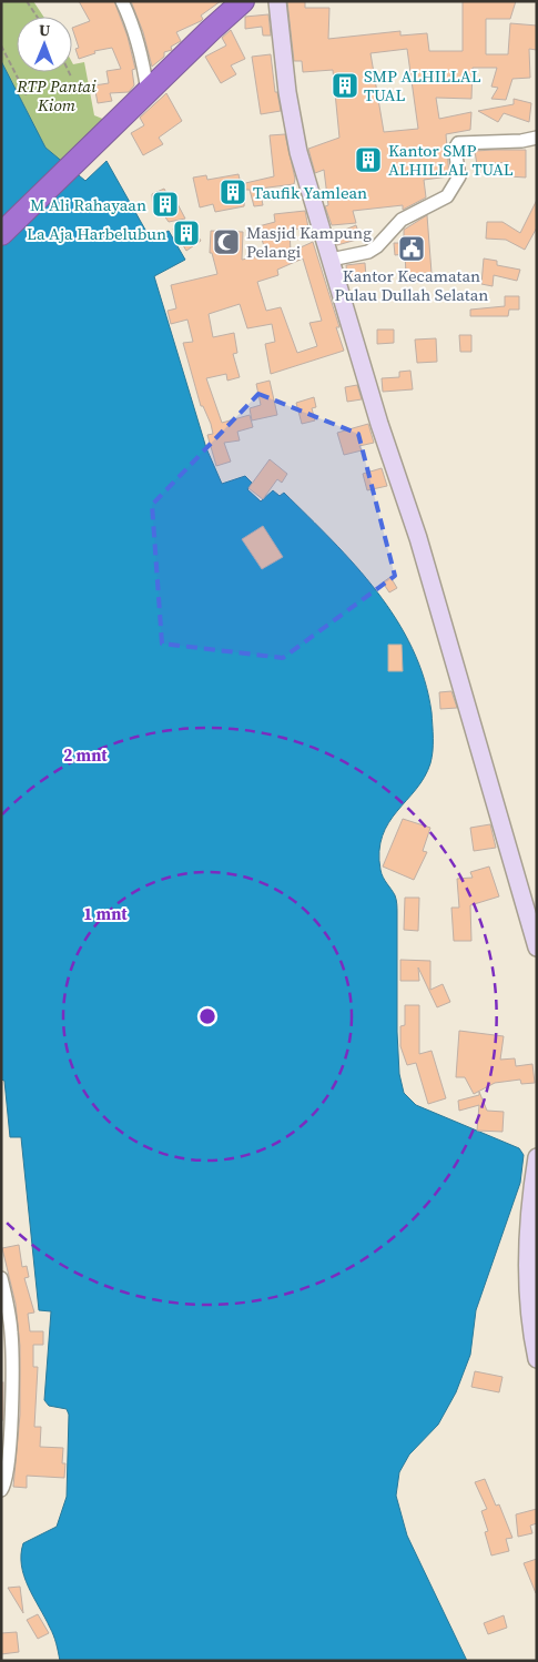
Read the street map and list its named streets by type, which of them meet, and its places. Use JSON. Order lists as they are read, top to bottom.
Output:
{
  "parks": ["RTP Pantai Kiom"],
  "places": {
    "building": [
      "SMP ALHILLAL TUAL",
      "Kantor SMP ALHILLAL TUAL",
      "Taufik Yamlean",
      "M Ali Rahayaan",
      "La Aja Harbelubun"
    ],
    "mosque": ["Masjid Kampung Pelangi"],
    "public building": ["Kantor Kecamatan Pulau Dullah Selatan"]
  },
  "north": "top",
  "rings": ["2 mnt", "1 mnt"]
}
